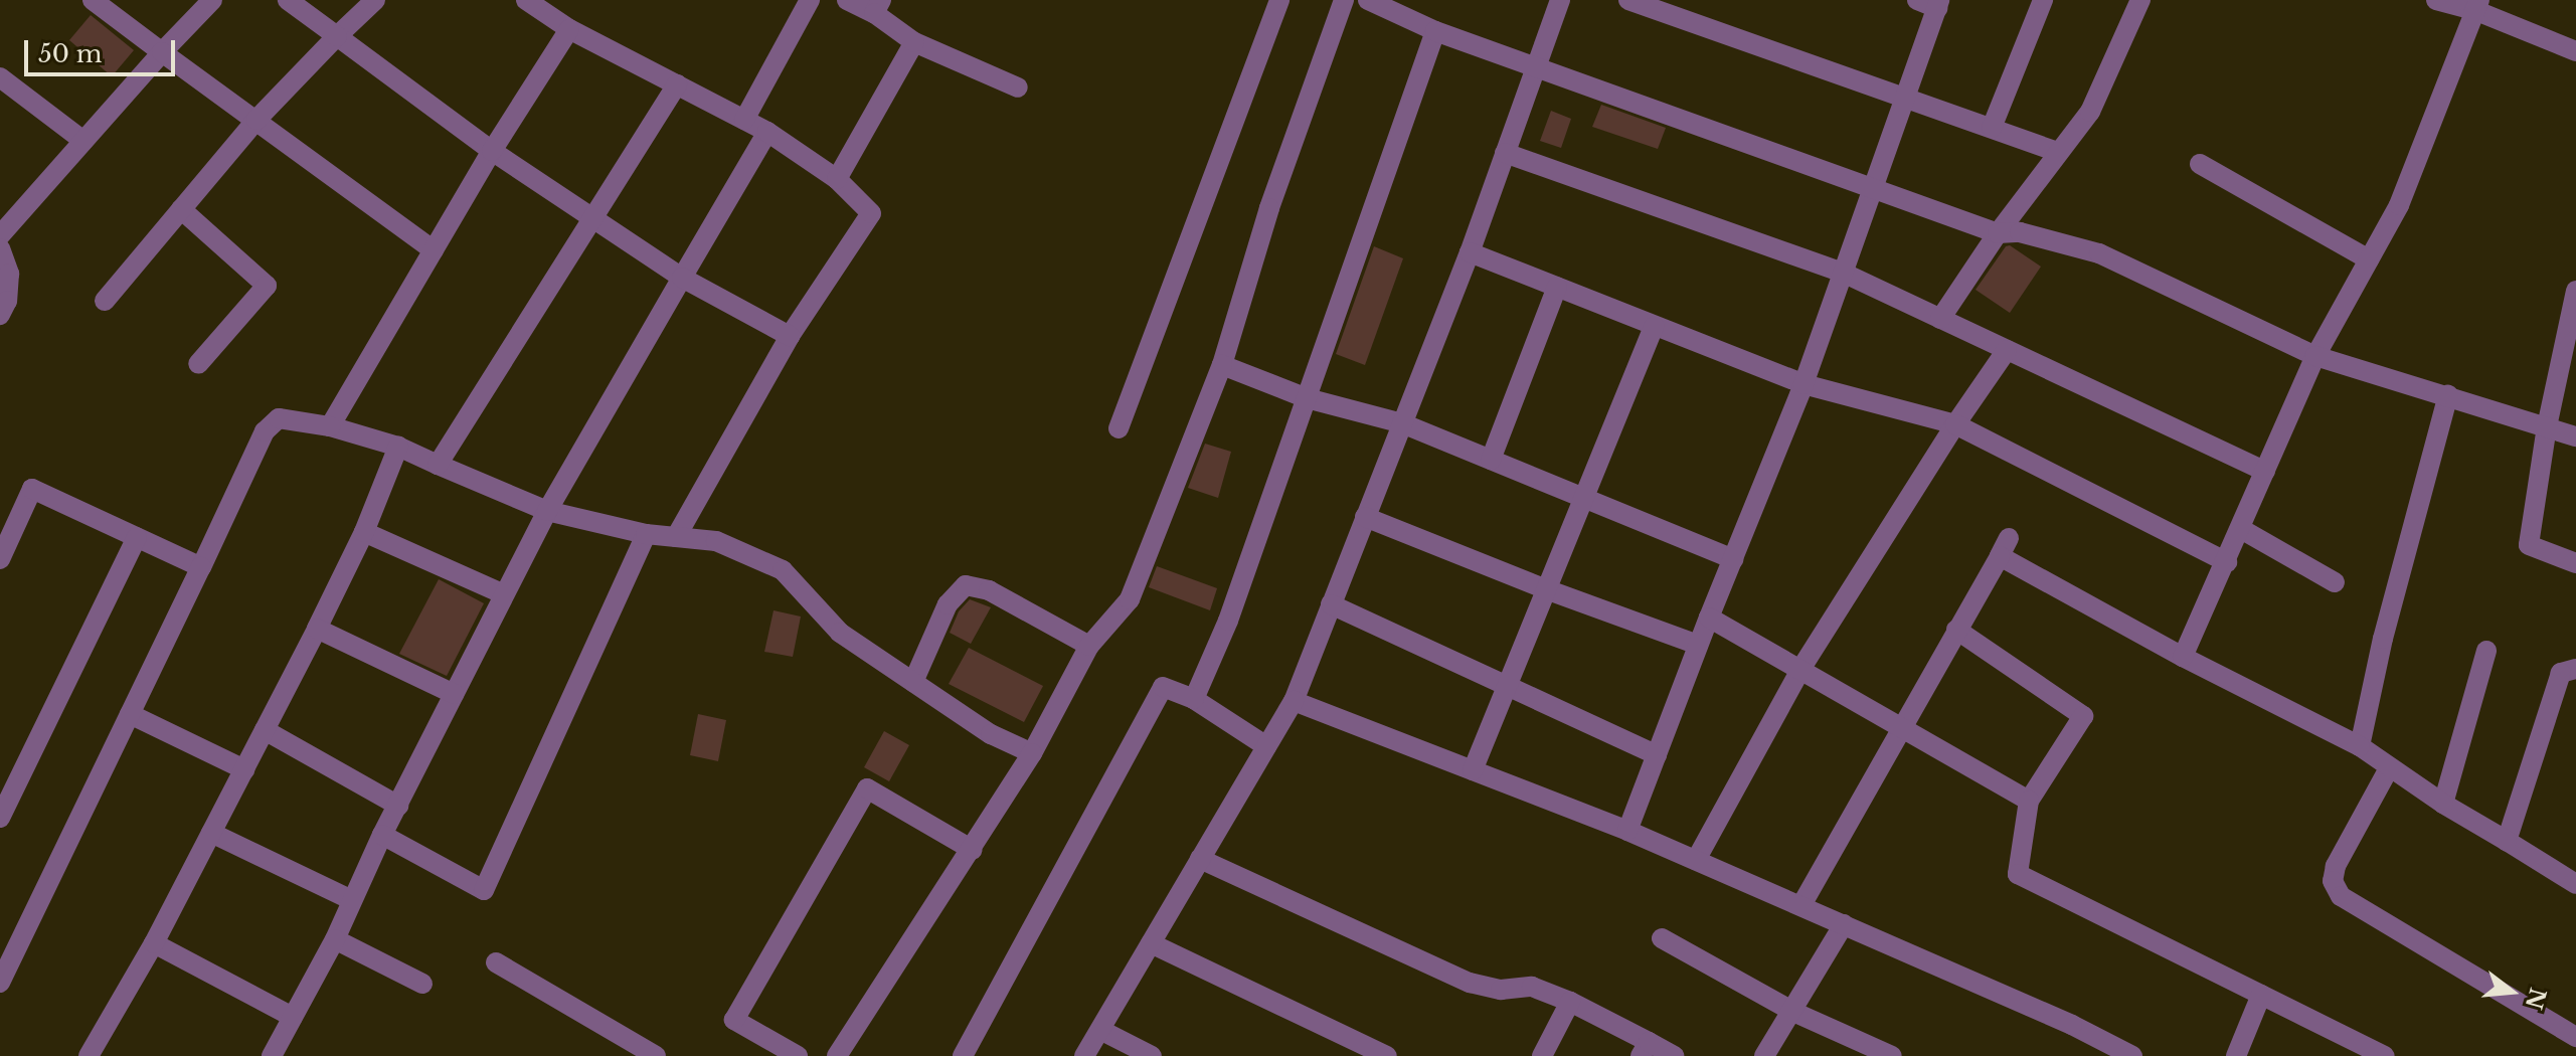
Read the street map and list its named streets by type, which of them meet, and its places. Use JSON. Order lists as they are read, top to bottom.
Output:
{
  "scale_bar": "50 m",
  "north": "right"
}
